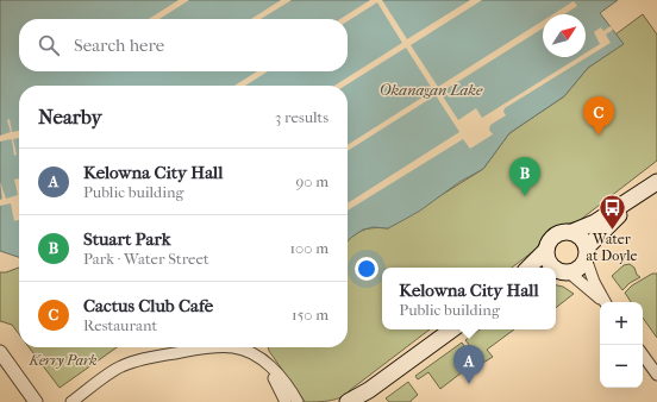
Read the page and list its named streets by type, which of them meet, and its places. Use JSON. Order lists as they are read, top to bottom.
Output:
{
  "water": ["Okanagan Lake"],
  "parks": ["Kerry Park"],
  "places": {
    "bus stop": ["Water at Doyle"]
  },
  "north": "top right",
  "page": {
    "search": "Search here",
    "heading": ["Nearby", "3 results"],
    "pins": ["C", "B", "A"],
    "list": [
      {
        "mark": "A",
        "name": "Kelowna City Hall",
        "note": "Public building",
        "value": "90 m"
      },
      {
        "mark": "B",
        "name": "Stuart Park",
        "note": "Park · Water Street",
        "value": "100 m"
      },
      {
        "mark": "C",
        "name": "Cactus Club Cafe",
        "note": "Restaurant",
        "value": "150 m"
      }
    ],
    "popup": ["Kelowna City Hall", "Public building"],
    "map_buttons": ["+", "−"]
  }
}
